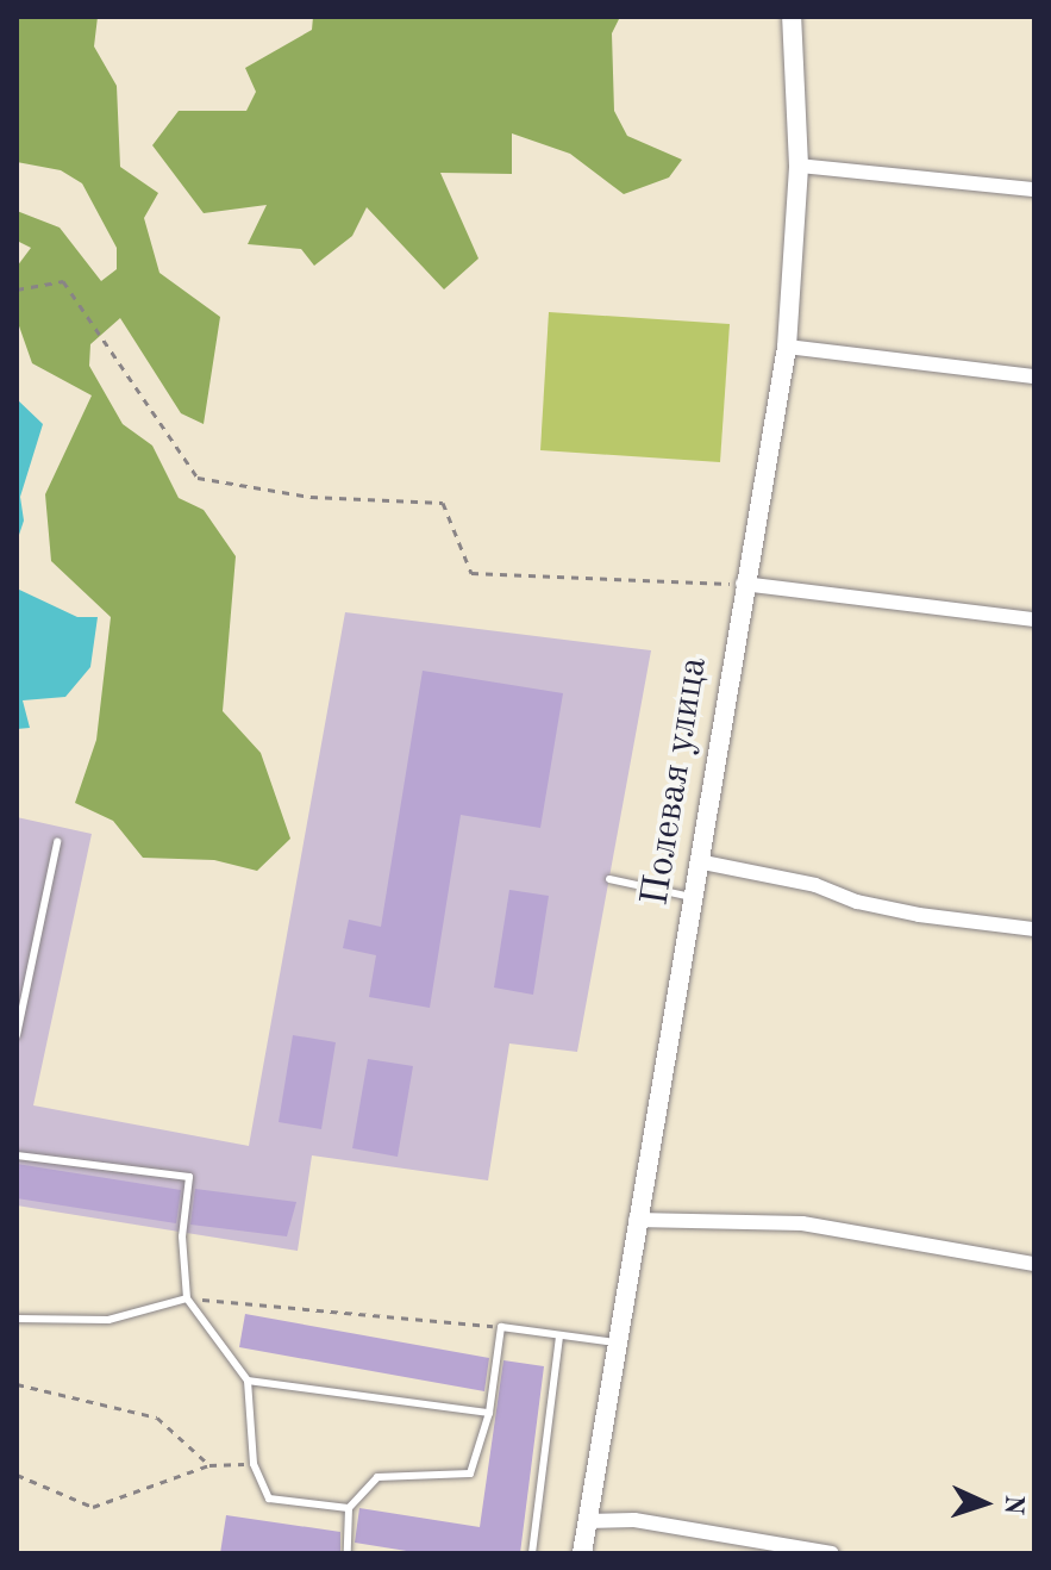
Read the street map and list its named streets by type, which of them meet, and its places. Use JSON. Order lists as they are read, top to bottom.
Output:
{
  "streets": {
    "street": ["Полевая улица"]
  },
  "north": "right"
}
